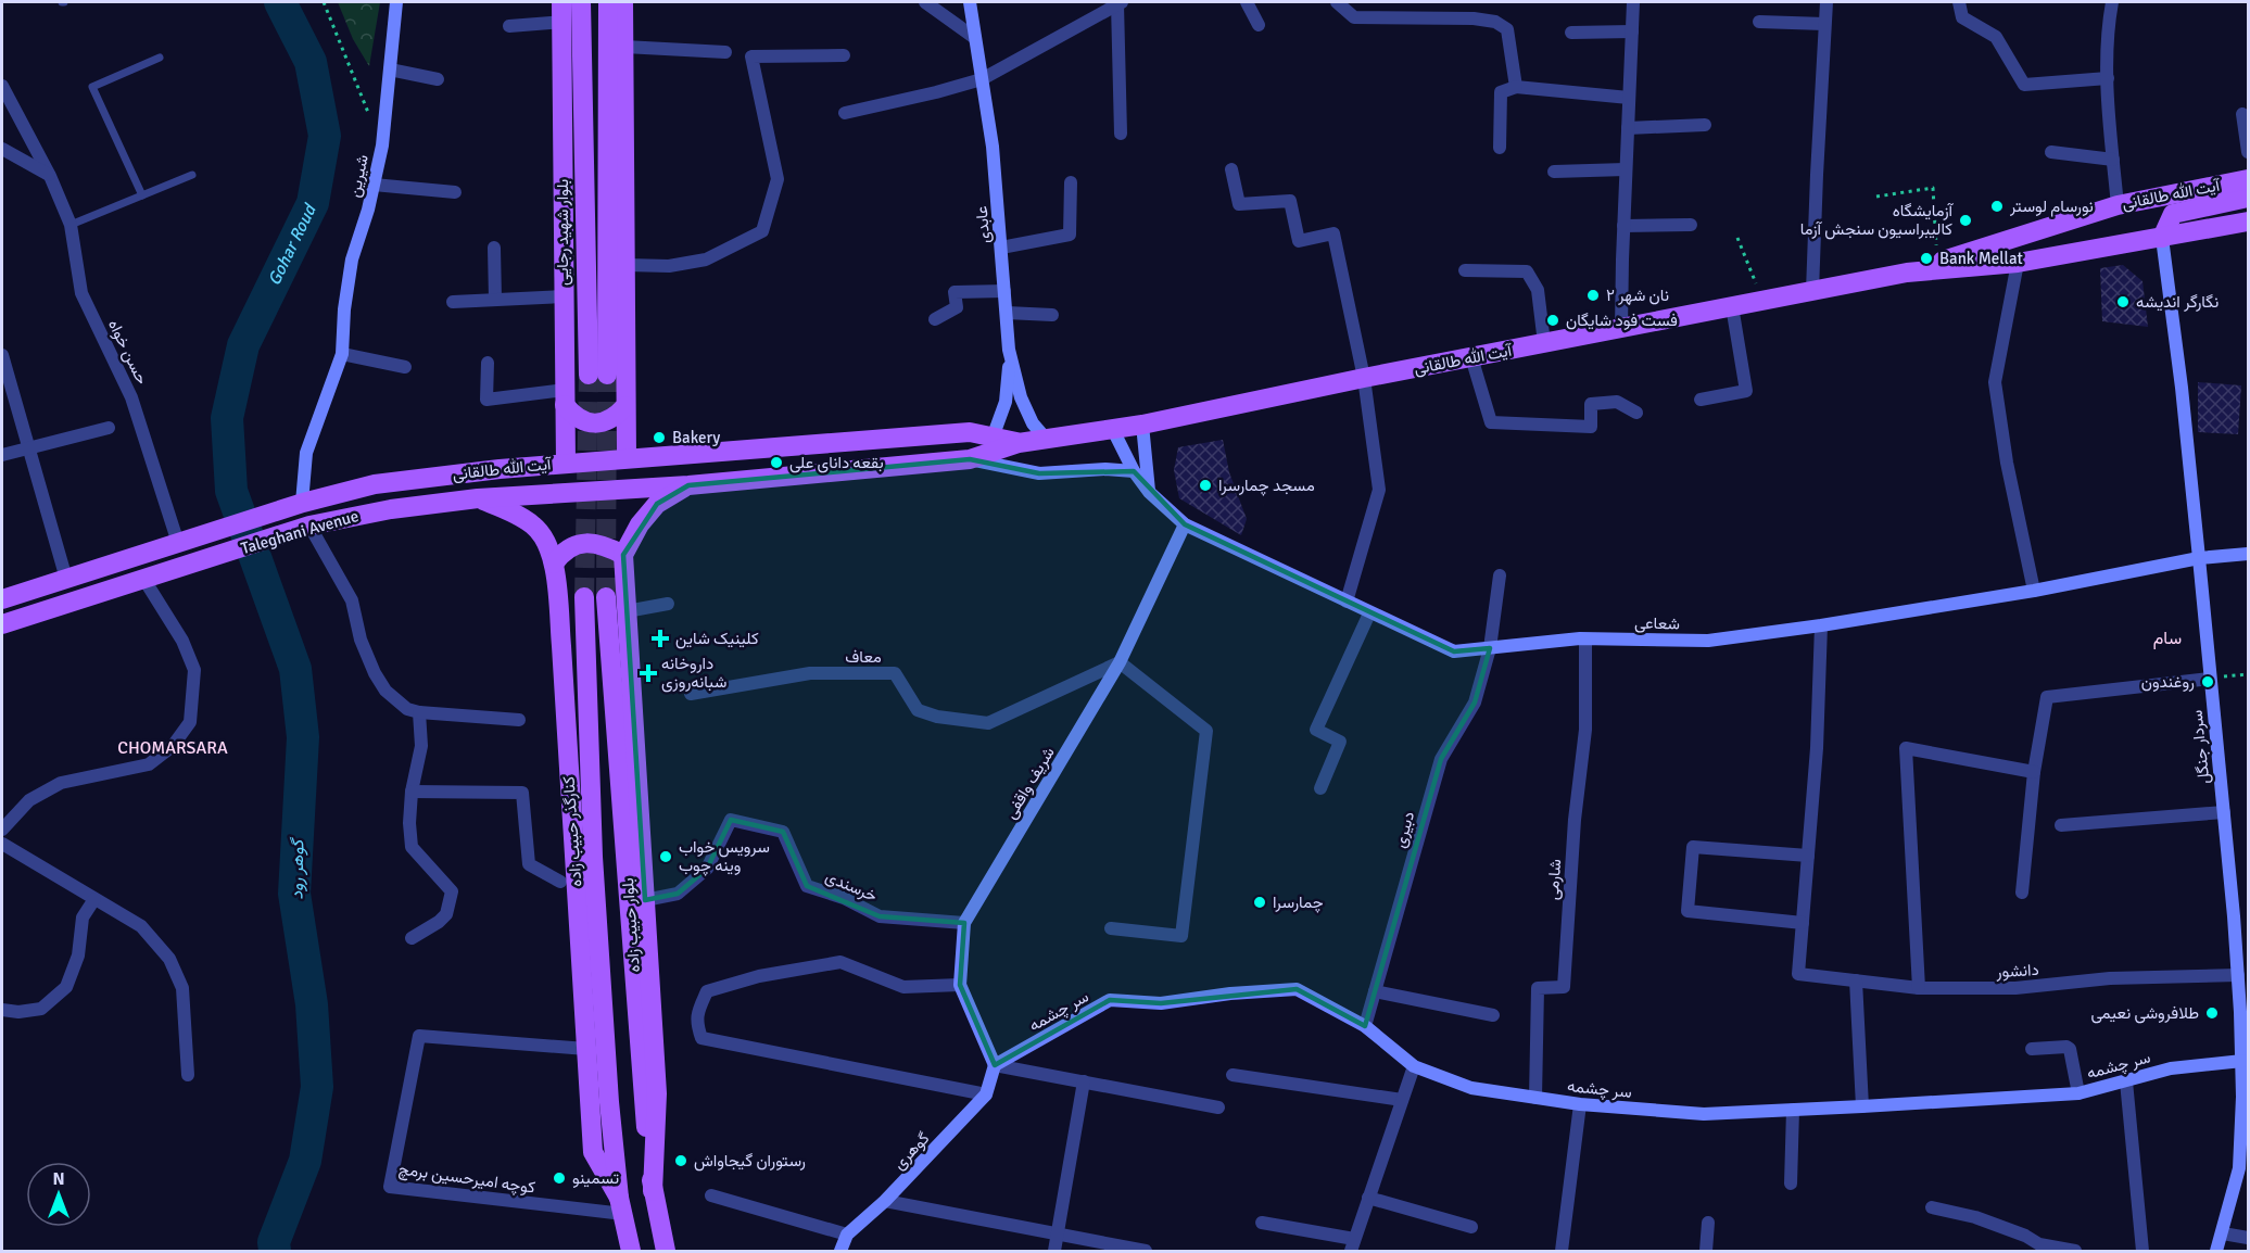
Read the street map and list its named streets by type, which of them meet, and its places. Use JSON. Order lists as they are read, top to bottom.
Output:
{
  "streets": {
    "main road": [
      "آیت الله طالقانی",
      "بلوار شهید رجایی",
      "Taleghani Avenue",
      "کنارگذر حبیب زاده",
      "بلوار حبیب زاده"
    ],
    "street": [
      "شیرین",
      "عابدی",
      "حسن خواه",
      "شعاعی",
      "معاف",
      "سردار جنگل",
      "شریف واقفی",
      "دبیری",
      "شارمی",
      "خرسندی",
      "دانشور",
      "سر چشمه",
      "گوهری",
      "کوچه امیرحسین برمچ"
    ]
  },
  "crossings": [
    ["شیرین", "آیت الله طالقانی"],
    ["آیت الله طالقانی", "عابدی"],
    ["آیت الله طالقانی", "بلوار شهید رجایی"],
    ["آیت الله طالقانی", "حسن خواه"],
    ["آیت الله طالقانی", "Taleghani Avenue"],
    ["آیت الله طالقانی", "شعاعی"],
    ["آیت الله طالقانی", "سردار جنگل"],
    ["Taleghani Avenue", "کنارگذر حبیب زاده"],
    ["شعاعی", "سردار جنگل"],
    ["شعاعی", "شریف واقفی"],
    ["شعاعی", "دبیری"],
    ["شعاعی", "شارمی"],
    ["معاف", "شریف واقفی"],
    ["سردار جنگل", "دانشور"],
    ["سردار جنگل", "سر چشمه"],
    ["شریف واقفی", "خرسندی"],
    ["شریف واقفی", "سر چشمه"],
    ["شریف واقفی", "گوهری"],
    ["دبیری", "سر چشمه"],
    ["کنارگذر حبیب زاده", "بلوار حبیب زاده"],
    ["کنارگذر حبیب زاده", "کوچه امیرحسین برمچ"],
    ["شارمی", "سر چشمه"],
    ["بلوار حبیب زاده", "کوچه امیرحسین برمچ"],
    ["سر چشمه", "گوهری"]
  ],
  "districts": ["سام", "CHOMARSARA"],
  "water": ["Gohar Roud", "گوهر رود"],
  "places": {
    "other": [
      "نورسام لوستر",
      "آزمایشگاه کالیبراسیون سنجش آزما",
      "Bank Mellat",
      "نان شهر ۲",
      "نگارگر اندیشه",
      "فست فود شایگان",
      "Bakery",
      "بقعه دانای علی",
      "مسجد چمارسرا",
      "روغندون",
      "سرویس خواب وینه چوب",
      "چمارسرا",
      "طلافروشی نعیمی",
      "رستوران گیجاواش",
      "تسمینو"
    ],
    "health": ["کلینیک شاین", "داروخانه شبانه‌روزی"]
  },
  "north": "top"
}
